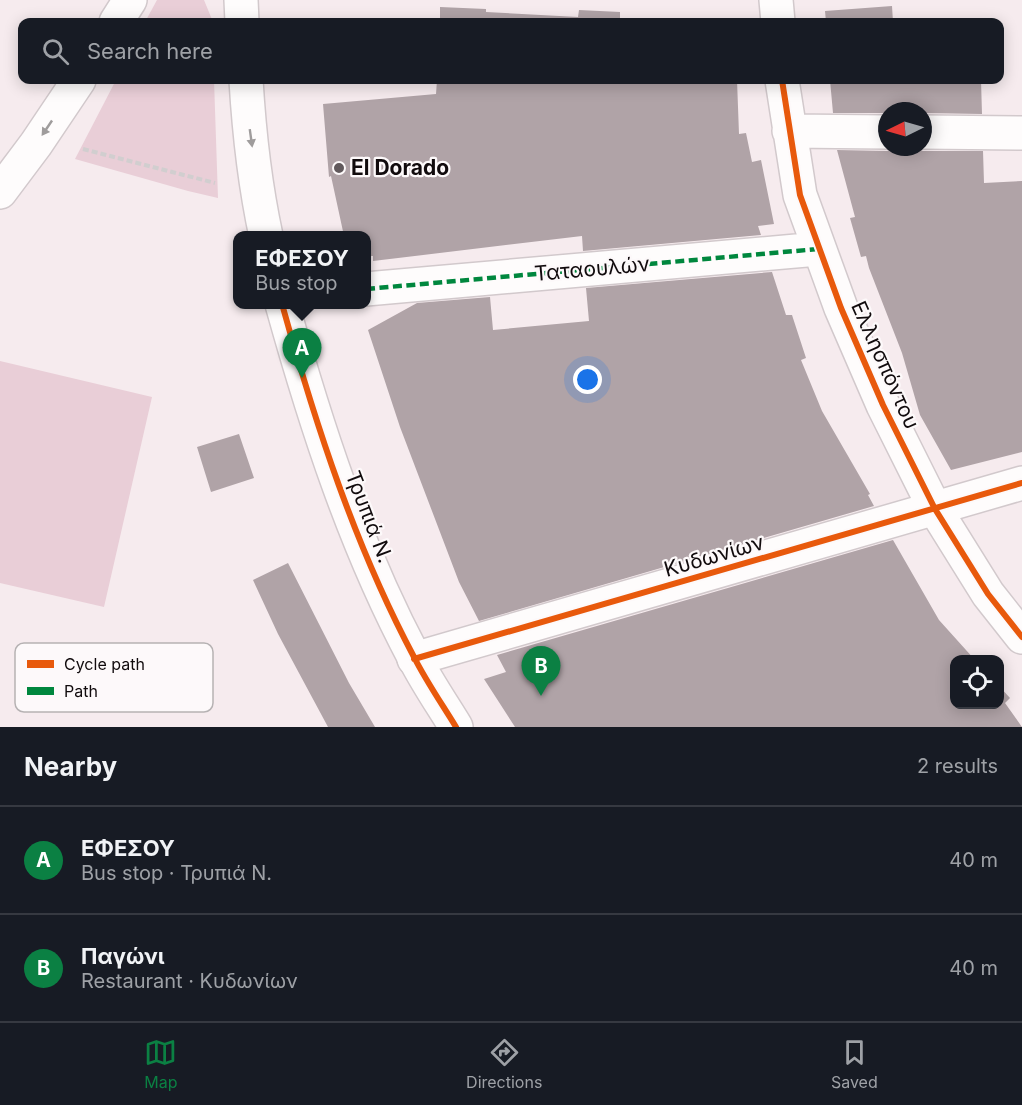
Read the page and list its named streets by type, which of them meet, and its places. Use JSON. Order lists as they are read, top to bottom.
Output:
{
  "streets": {
    "street": [
      "Ταταουλών",
      "Ελλησπόντου",
      "Τρυπιά Ν.",
      "Κυδωνίων"
    ]
  },
  "crossings": [
    ["Ταταουλών", "Ελλησπόντου"],
    ["Ελλησπόντου", "Κυδωνίων"],
    ["Τρυπιά Ν.", "Κυδωνίων"]
  ],
  "places": ["El Dorado"],
  "legend": ["Cycle path", "Path"],
  "north": "left",
  "page": {
    "search": "Search here",
    "popup": ["ΕΦΕΣΟΥ", "Bus stop"],
    "pins": ["A", "B"],
    "heading": ["Nearby", "2 results"],
    "list": [
      {
        "mark": "A",
        "name": "ΕΦΕΣΟΥ",
        "note": "Bus stop · Τρυπιά Ν.",
        "value": "40 m"
      },
      {
        "mark": "B",
        "name": "Παγώνι",
        "note": "Restaurant · Κυδωνίων",
        "value": "40 m"
      }
    ],
    "nav": ["Map", "Directions", "Saved"]
  }
}
